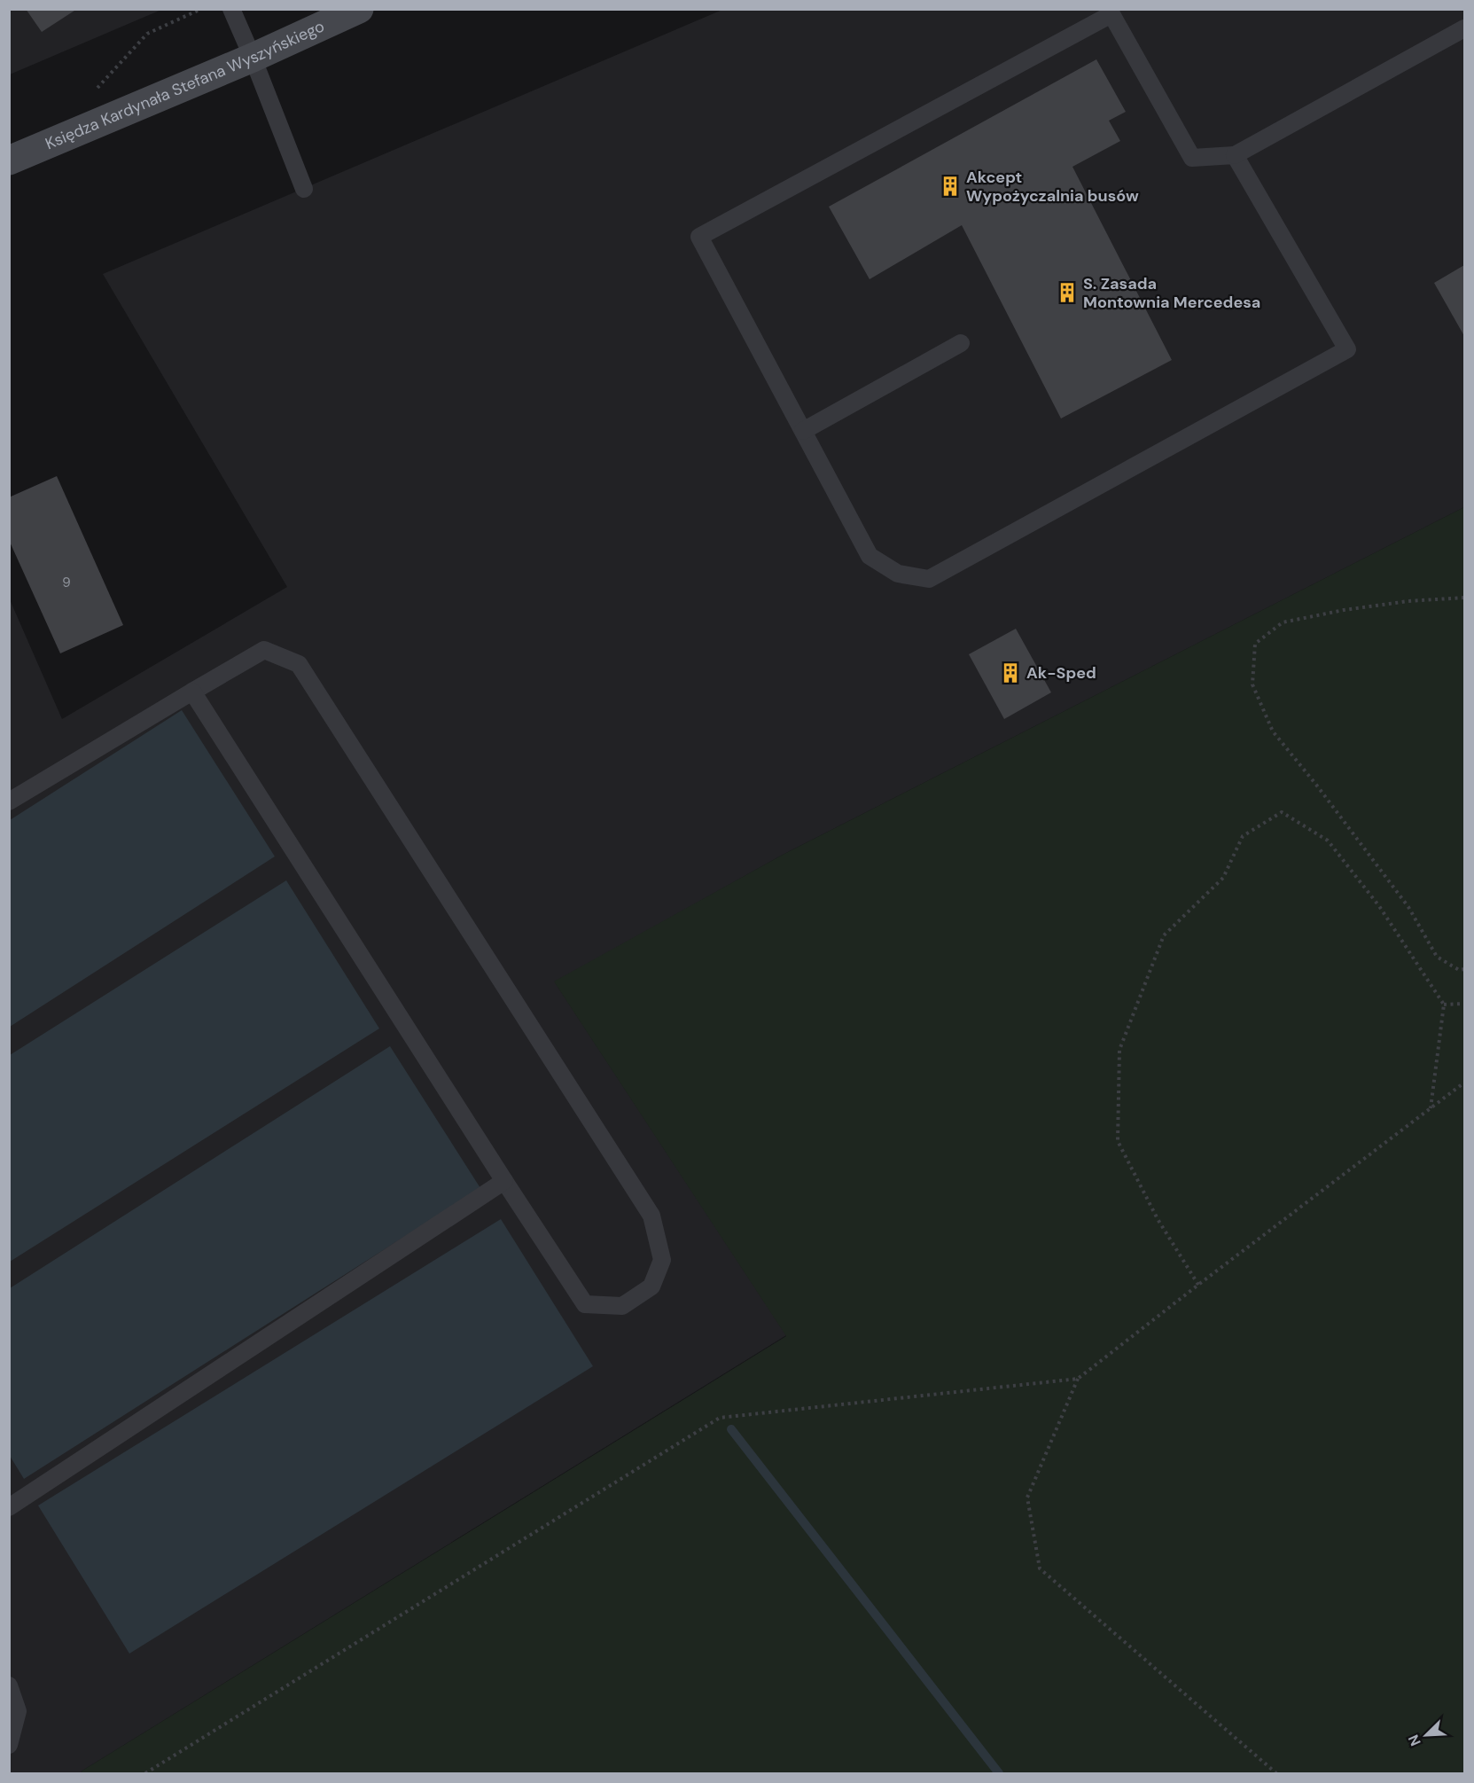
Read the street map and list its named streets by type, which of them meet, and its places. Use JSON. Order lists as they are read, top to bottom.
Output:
{
  "streets": {
    "street": ["Księdza Kardynała Stefana Wyszyńskiego"]
  },
  "places": {
    "building": ["Akcept Wypożyczalnia busów", "S. Zasada Montownia Mercedesa", "Ak-Sped"]
  },
  "house_numbers": ["9"],
  "north": "bottom left"
}
